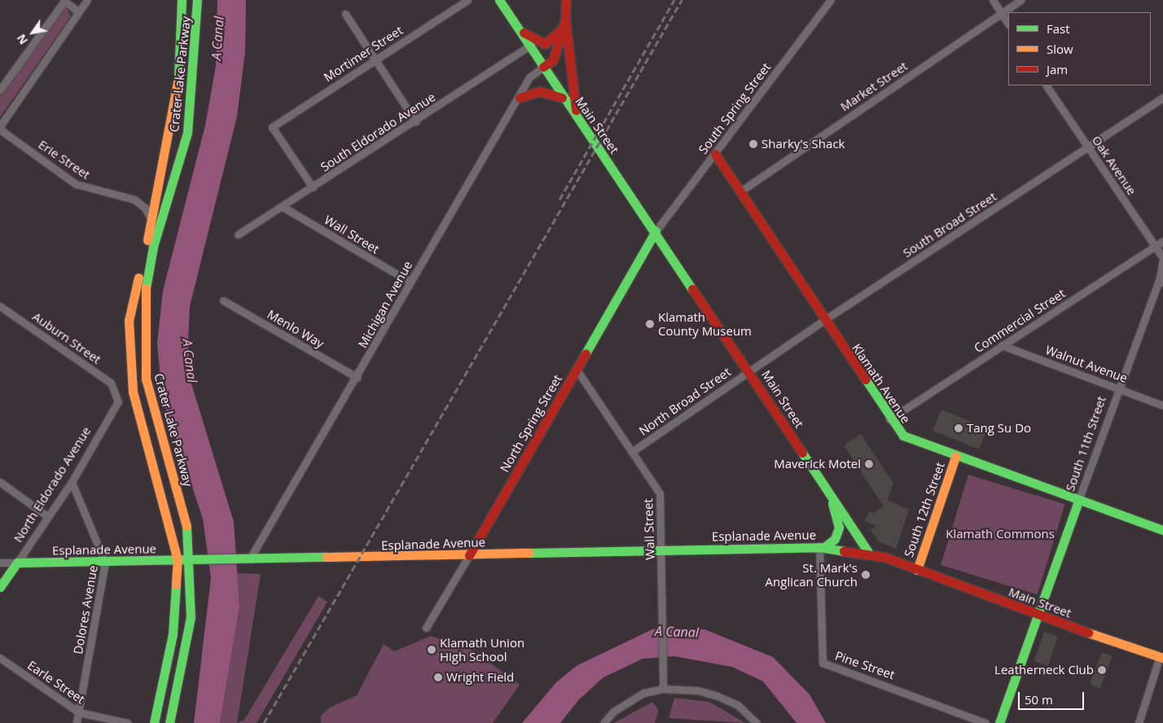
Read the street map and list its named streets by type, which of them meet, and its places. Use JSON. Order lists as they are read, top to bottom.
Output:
{
  "streets": {
    "street": [
      "Mortimer Street",
      "Crater Lake Parkway",
      "Market Street",
      "South Spring Street",
      "Main Street",
      "South Eldorado Avenue",
      "Erie Street",
      "Oak Avenue",
      "South Broad Street",
      "Wall Street",
      "Michigan Avenue",
      "Commercial Street",
      "Menlo Way",
      "Auburn Street",
      "Walnut Avenue",
      "Klamath Avenue",
      "North Broad Street",
      "North Spring Street",
      "South 11th Street",
      "North Eldorado Avenue",
      "South 12th Street",
      "Esplanade Avenue",
      "Dolores Avenue",
      "Pine Street",
      "Earle Street"
    ]
  },
  "crossings": [
    ["Mortimer Street", "South Eldorado Avenue"],
    ["Crater Lake Parkway", "Erie Street"],
    ["Crater Lake Parkway", "Esplanade Avenue"],
    ["Market Street", "Klamath Avenue"],
    ["South Spring Street", "Main Street"],
    ["South Spring Street", "Klamath Avenue"],
    ["South Spring Street", "North Spring Street"],
    ["Main Street", "South Eldorado Avenue"],
    ["Main Street", "South Broad Street"],
    ["Main Street", "Michigan Avenue"],
    ["Main Street", "North Broad Street"],
    ["Main Street", "North Spring Street"],
    ["Main Street", "South 11th Street"],
    ["Main Street", "South 12th Street"],
    ["Main Street", "Esplanade Avenue"],
    ["South Eldorado Avenue", "Wall Street"],
    ["Oak Avenue", "South Broad Street"],
    ["Oak Avenue", "Commercial Street"],
    ["Oak Avenue", "South 11th Street"],
    ["South Broad Street", "Klamath Avenue"],
    ["South Broad Street", "North Broad Street"],
    ["Wall Street", "Michigan Avenue"],
    ["Wall Street", "North Broad Street"],
    ["Wall Street", "North Spring Street"],
    ["Wall Street", "Esplanade Avenue"],
    ["Michigan Avenue", "Menlo Way"],
    ["Michigan Avenue", "Esplanade Avenue"],
    ["Commercial Street", "Walnut Avenue"],
    ["Commercial Street", "Klamath Avenue"],
    ["Auburn Street", "North Eldorado Avenue"],
    ["Walnut Avenue", "South 11th Street"],
    ["Klamath Avenue", "South 11th Street"],
    ["Klamath Avenue", "South 12th Street"],
    ["North Spring Street", "Esplanade Avenue"],
    ["North Eldorado Avenue", "Esplanade Avenue"],
    ["North Eldorado Avenue", "Dolores Avenue"],
    ["Esplanade Avenue", "Dolores Avenue"],
    ["Esplanade Avenue", "Pine Street"],
    ["Dolores Avenue", "Earle Street"]
  ],
  "water": ["A Canal"],
  "parks": ["Klamath Commons"],
  "places": [
    "Sharky's Shack",
    "Klamath County Museum",
    "Tang Su Do",
    "Maverick Motel",
    "St. Mark's Anglican Church",
    "Klamath Union High School",
    "Leatherneck Club",
    "Wright Field"
  ],
  "legend": ["Fast", "Slow", "Jam"],
  "scale_bar": "50 m",
  "north": "bottom left"
}
